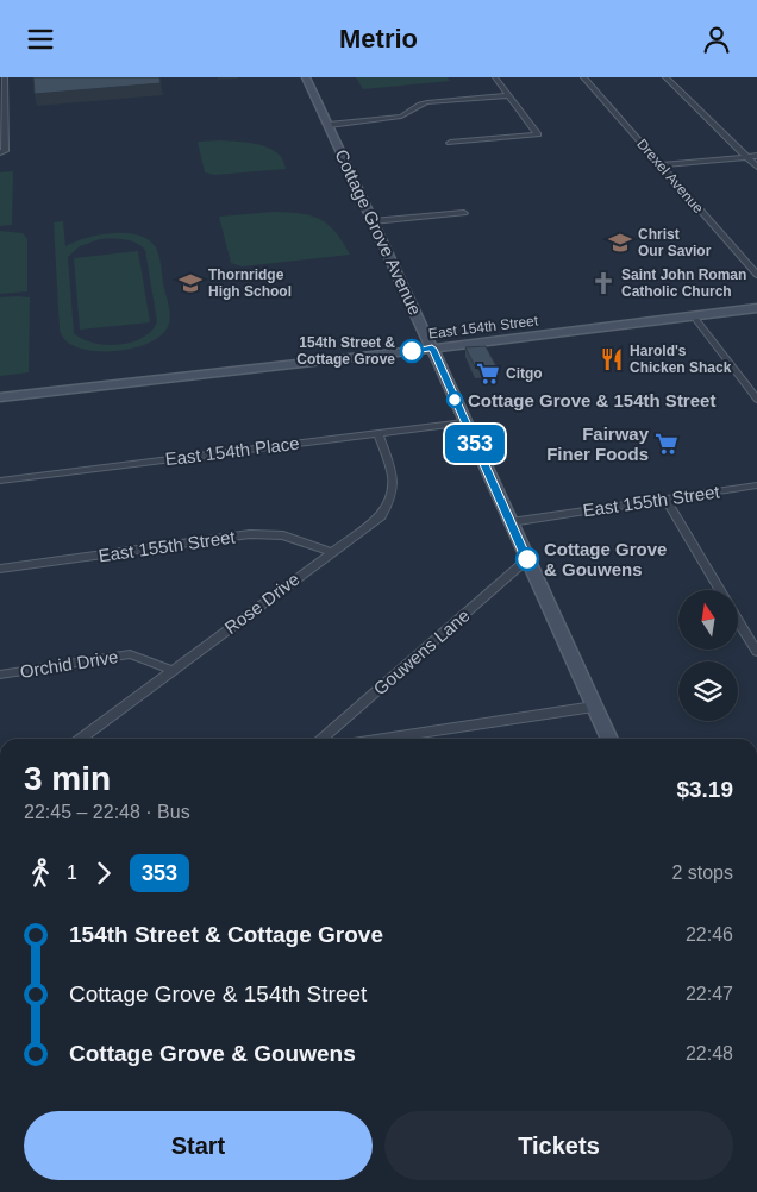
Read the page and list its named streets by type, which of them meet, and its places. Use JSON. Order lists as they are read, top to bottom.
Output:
{
  "streets": {
    "main road": ["Cottage Grove Avenue", "East 154th Street"],
    "street": [
      "Drexel Avenue",
      "East 154th Place",
      "East 155th Street",
      "Rose Drive",
      "Gouwens Lane",
      "Orchid Drive"
    ]
  },
  "crossings": [
    ["Cottage Grove Avenue", "East 154th Street"],
    ["Cottage Grove Avenue", "East 154th Place"],
    ["Cottage Grove Avenue", "East 155th Street"],
    ["Cottage Grove Avenue", "Gouwens Lane"],
    ["East 154th Place", "Rose Drive"],
    ["East 155th Street", "Rose Drive"],
    ["Rose Drive", "Orchid Drive"]
  ],
  "places": {
    "school or university": ["Christ Our Savior", "Thornridge High School"],
    "church": ["Saint John Roman Catholic Church"],
    "other": ["154th Street & Cottage Grove", "Cottage Grove & 154th Street", "Cottage Grove & Gouwens"],
    "restaurant": ["Harold's Chicken Shack"],
    "supermarket": ["Citgo", "Fairway Finer Foods"]
  },
  "lines": ["bus line 353"],
  "north": "top",
  "page": {
    "header": "Metrio",
    "on_map": "353",
    "heading": ["3 min", "22:45 – 22:48 · Bus", "$3.19"],
    "legs": ["1", "353", "2 stops"],
    "list": [
      {
        "name": "154th Street & Cottage Grove",
        "value": "22:46"
      },
      {
        "name": "Cottage Grove & 154th Street",
        "value": "22:47"
      },
      {
        "name": "Cottage Grove & Gouwens",
        "value": "22:48"
      }
    ],
    "buttons": ["Start", "Tickets"]
  }
}
